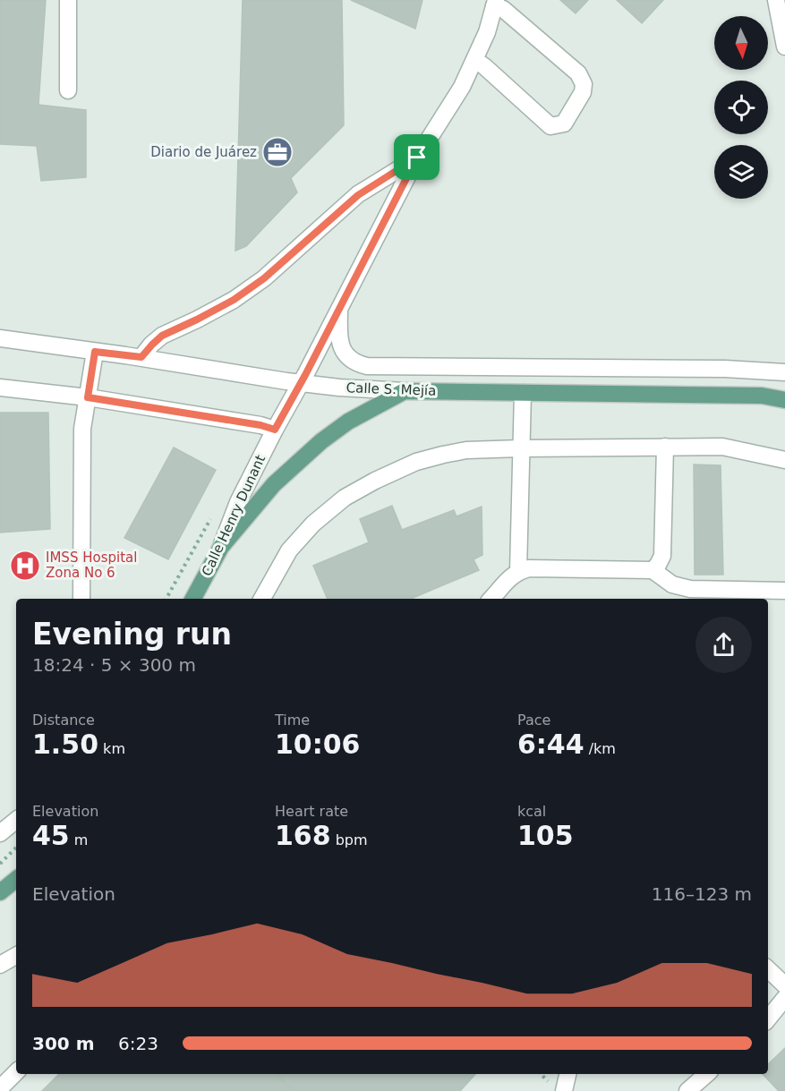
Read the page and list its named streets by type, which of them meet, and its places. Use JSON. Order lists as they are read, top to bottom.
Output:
{
  "streets": {
    "main road": ["Calle S. Mejía", "Calle Henry Dunant"]
  },
  "crossings": [
    ["Calle S. Mejía", "Calle Henry Dunant"]
  ],
  "places": {
    "office": ["Diario de Juárez"],
    "hospital": ["IMSS Hospital Zona No 6"]
  },
  "north": "bottom",
  "page": {
    "heading": ["Evening run", "18:24 · 5 × 300 m"],
    "stats": [
      ["Distance", "1.50 km"],
      ["Time", "10:06"],
      ["Pace", "6:44 /km"],
      ["Elevation", "45 m"],
      ["Heart rate", "168 bpm"],
      ["kcal", "105"]
    ],
    "chart": ["Elevation", "116–123 m"],
    "list": [
      {
        "name": "300 m",
        "note": "6:23"
      }
    ]
  }
}
